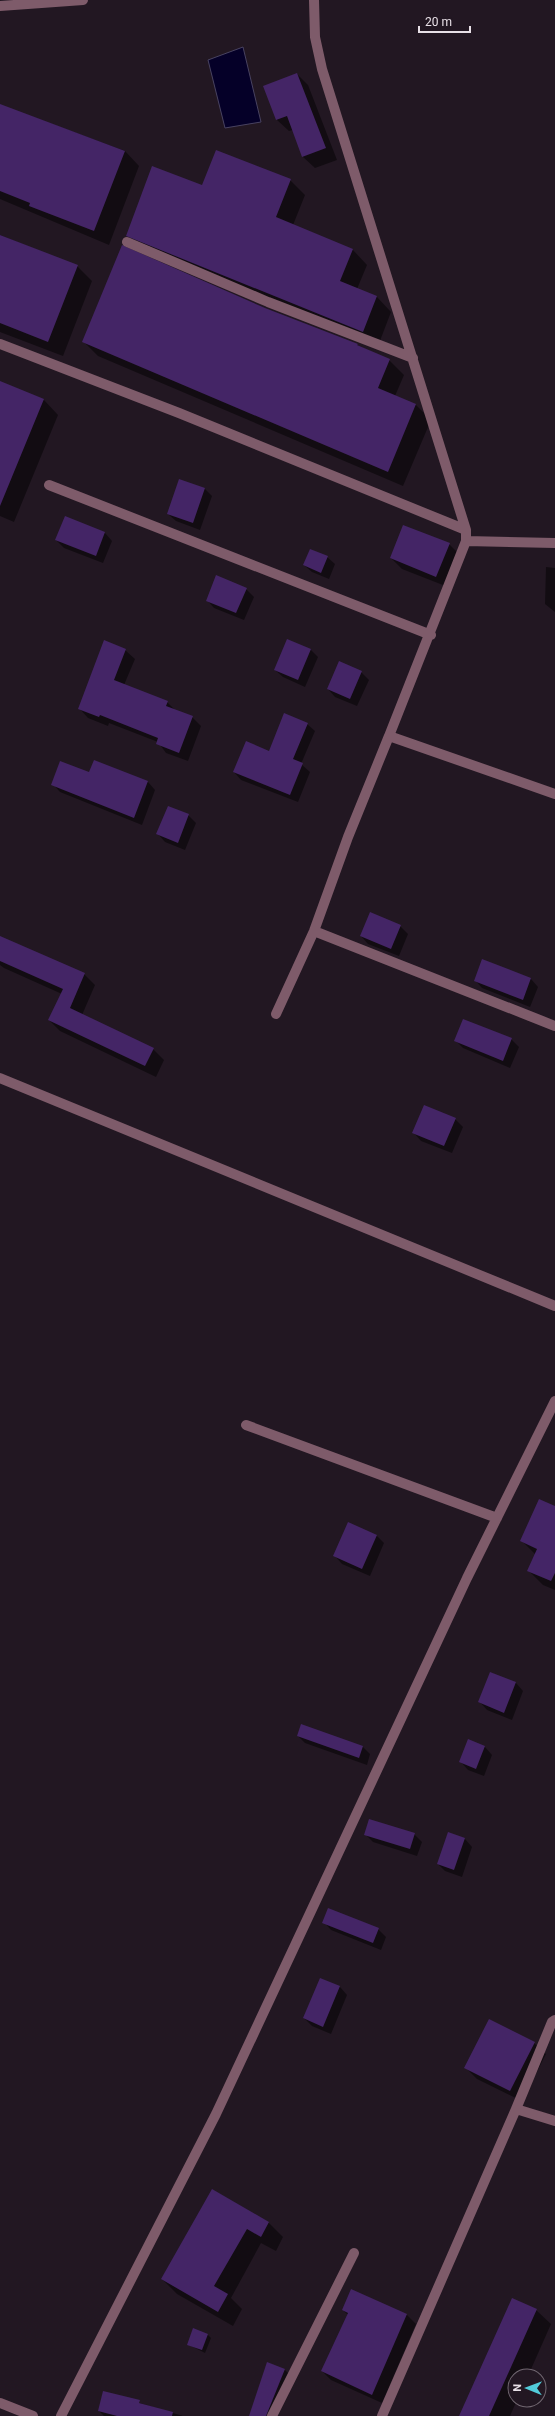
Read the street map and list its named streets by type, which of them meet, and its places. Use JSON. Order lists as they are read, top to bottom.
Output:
{
  "scale_bar": "20 m",
  "north": "left"
}
